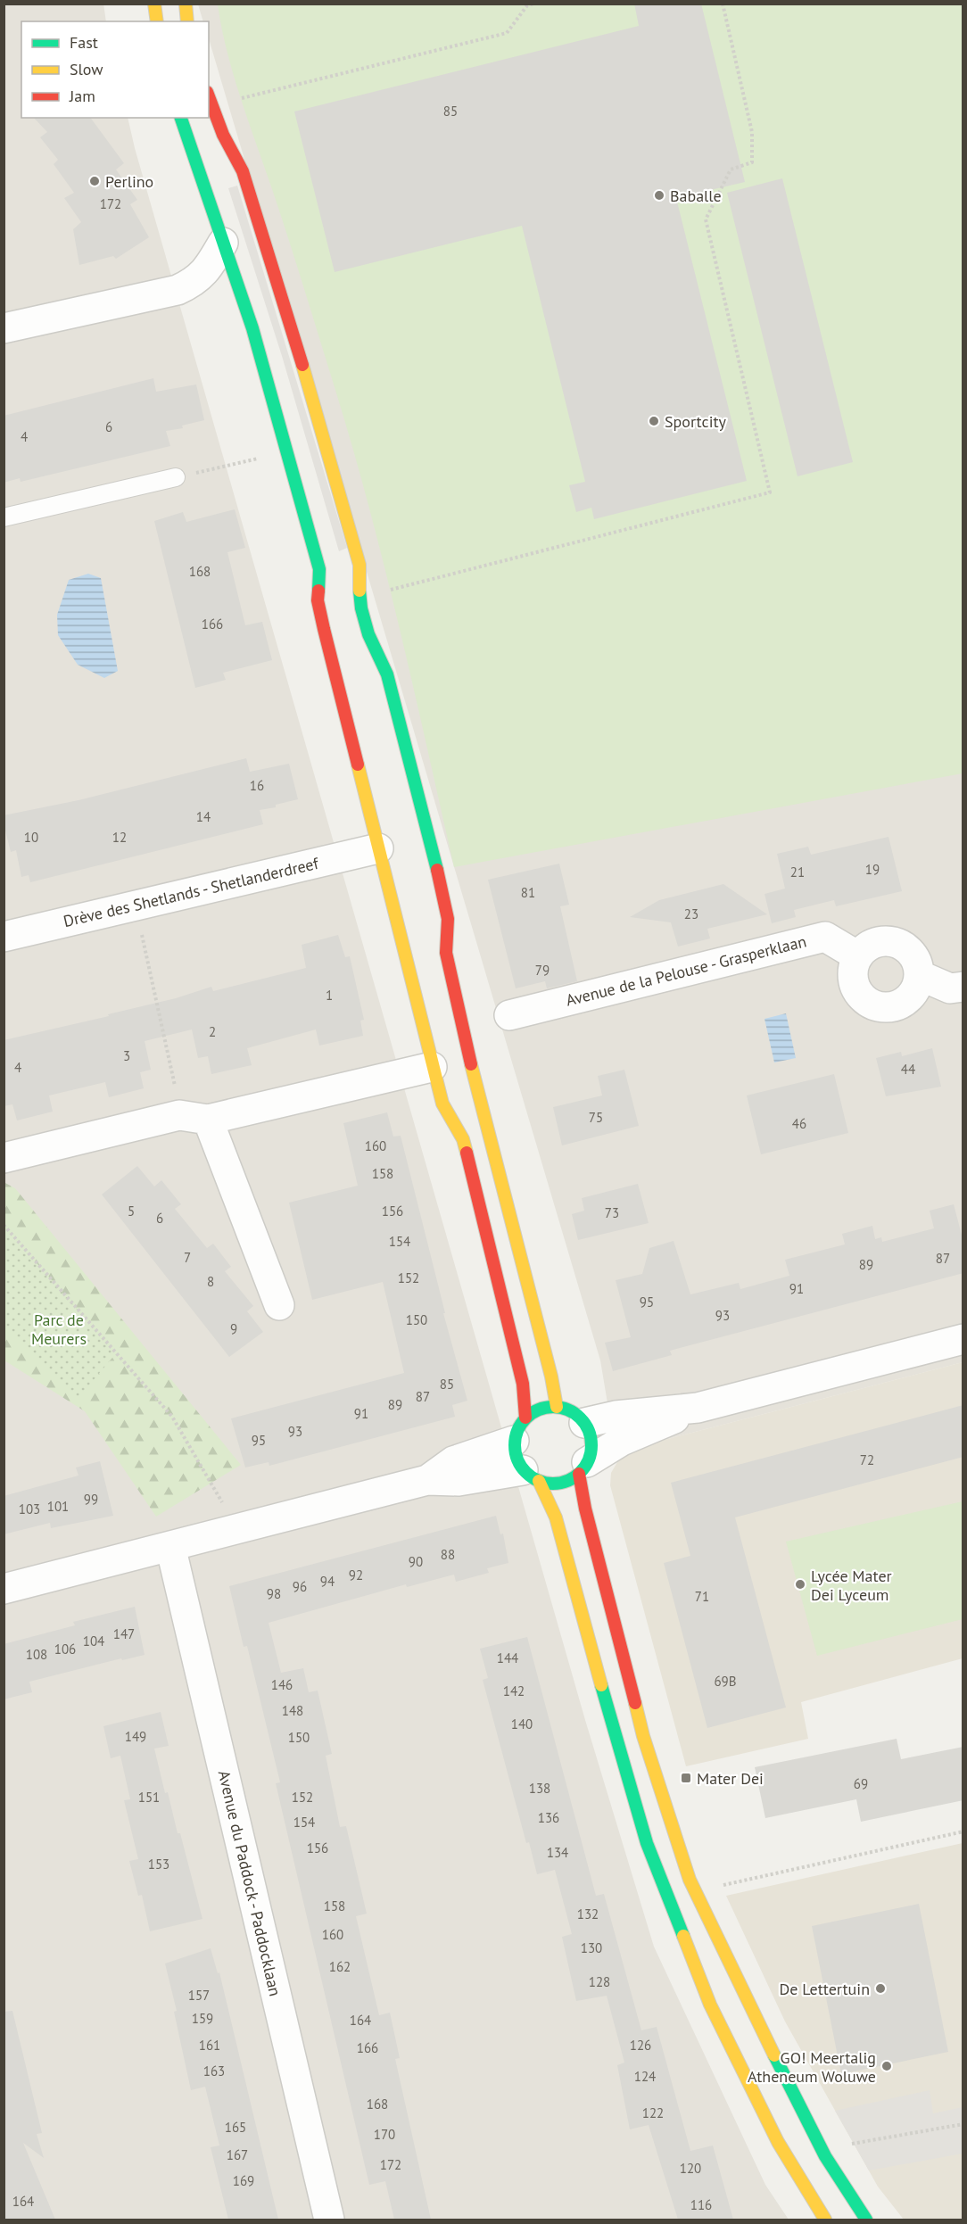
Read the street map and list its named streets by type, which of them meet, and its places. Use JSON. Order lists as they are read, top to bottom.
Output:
{
  "streets": {
    "street": ["Drève des Shetlands - Shetlanderdreef", "Avenue de la Pelouse - Grasperklaan", "Avenue du Paddock - Paddocklaan"]
  },
  "parks": ["Parc de Meurers"],
  "places": {
    "other": [
      "Perlino",
      "Baballe",
      "Sportcity",
      "Lycée Mater Dei Lyceum",
      "De Lettertuin",
      "GO! Meertalig Atheneum Woluwe"
    ],
    "transit": ["Mater Dei"]
  },
  "house_numbers": [
    "85",
    "172",
    "6",
    "4",
    "168",
    "166",
    "16",
    "14",
    "10",
    "12",
    "19",
    "21",
    "81",
    "23",
    "79",
    "1",
    "2",
    "3",
    "4",
    "44",
    "75",
    "46",
    "160",
    "158",
    "5",
    "156",
    "73",
    "6",
    "154",
    "7",
    "87",
    "89",
    "152",
    "8",
    "91",
    "95",
    "93",
    "150",
    "9",
    "85",
    "87",
    "89",
    "91",
    "93",
    "95",
    "72",
    "99",
    "101",
    "103",
    "88",
    "90",
    "92",
    "94",
    "96",
    "98",
    "71",
    "147",
    "104",
    "106",
    "108",
    "144",
    "69B",
    "146",
    "142",
    "148",
    "140",
    "149",
    "150",
    "69",
    "138",
    "151",
    "152",
    "136",
    "154",
    "156",
    "134",
    "153",
    "158",
    "132",
    "160",
    "130",
    "162",
    "128",
    "157",
    "159",
    "164",
    "161",
    "126",
    "166",
    "163",
    "124",
    "168",
    "122",
    "165",
    "170",
    "167",
    "172",
    "120",
    "169",
    "164",
    "116"
  ],
  "legend": ["Fast", "Slow", "Jam"]
}
